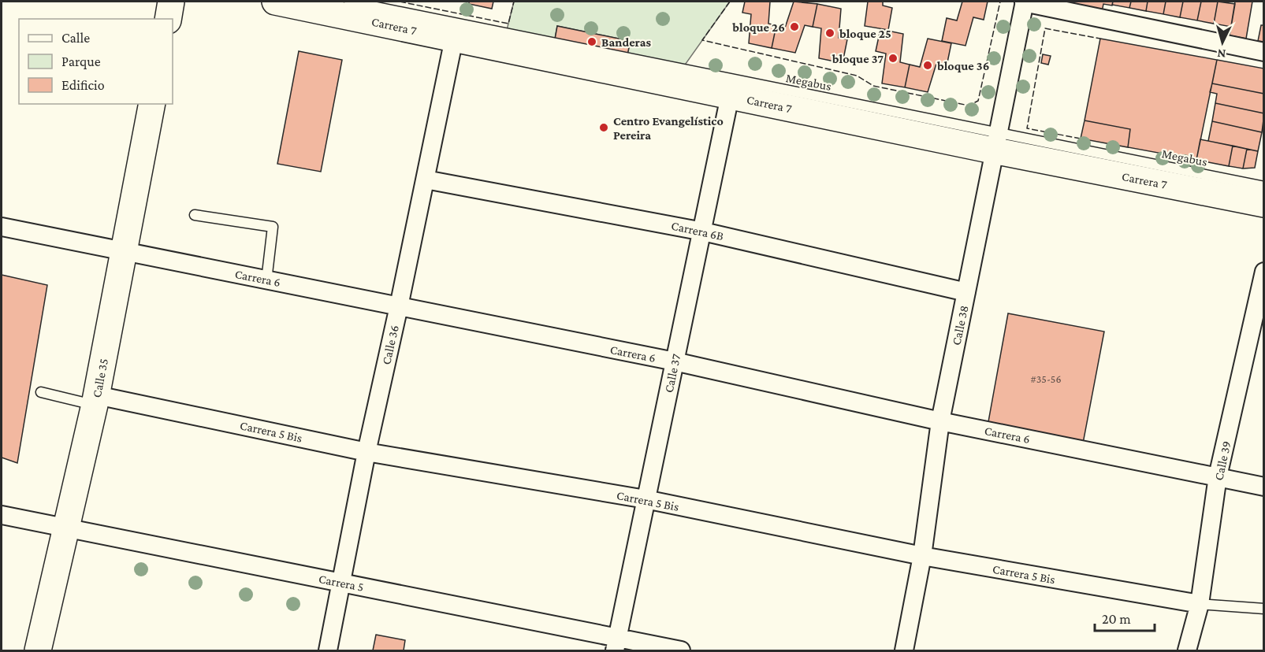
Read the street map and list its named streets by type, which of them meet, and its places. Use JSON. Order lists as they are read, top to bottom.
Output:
{
  "streets": {
    "main road": ["Carrera 7", "Calle 35"],
    "street": [
      "Carrera 6B",
      "Carrera 6",
      "Calle 38",
      "Calle 36",
      "Calle 37",
      "Carrera 5 Bis",
      "Calle 39",
      "Carrera 5"
    ],
    "lane": ["Megabus"]
  },
  "crossings": [
    ["Carrera 7", "Megabus"],
    ["Carrera 7", "Calle 38"],
    ["Carrera 7", "Calle 36"],
    ["Carrera 7", "Calle 37"],
    ["Megabus", "Calle 38"],
    ["Carrera 6B", "Calle 38"],
    ["Carrera 6B", "Calle 36"],
    ["Carrera 6B", "Calle 37"],
    ["Carrera 6", "Calle 38"],
    ["Carrera 6", "Calle 36"],
    ["Carrera 6", "Calle 37"],
    ["Carrera 6", "Calle 35"],
    ["Carrera 6", "Calle 39"],
    ["Calle 38", "Carrera 5 Bis"],
    ["Calle 36", "Carrera 5 Bis"],
    ["Calle 36", "Carrera 5"],
    ["Calle 37", "Carrera 5 Bis"],
    ["Calle 37", "Carrera 5"],
    ["Calle 35", "Carrera 5 Bis"],
    ["Calle 35", "Carrera 5"],
    ["Carrera 5 Bis", "Calle 39"]
  ],
  "places": [
    "bloque 26",
    "bloque 25",
    "Banderas",
    "bloque 37",
    "bloque 36",
    "Centro Evangelístico Pereira"
  ],
  "house_numbers": ["#35-56"],
  "legend": ["Calle", "Parque", "Edificio"],
  "scale_bar": "20 m",
  "north": "bottom"
}
